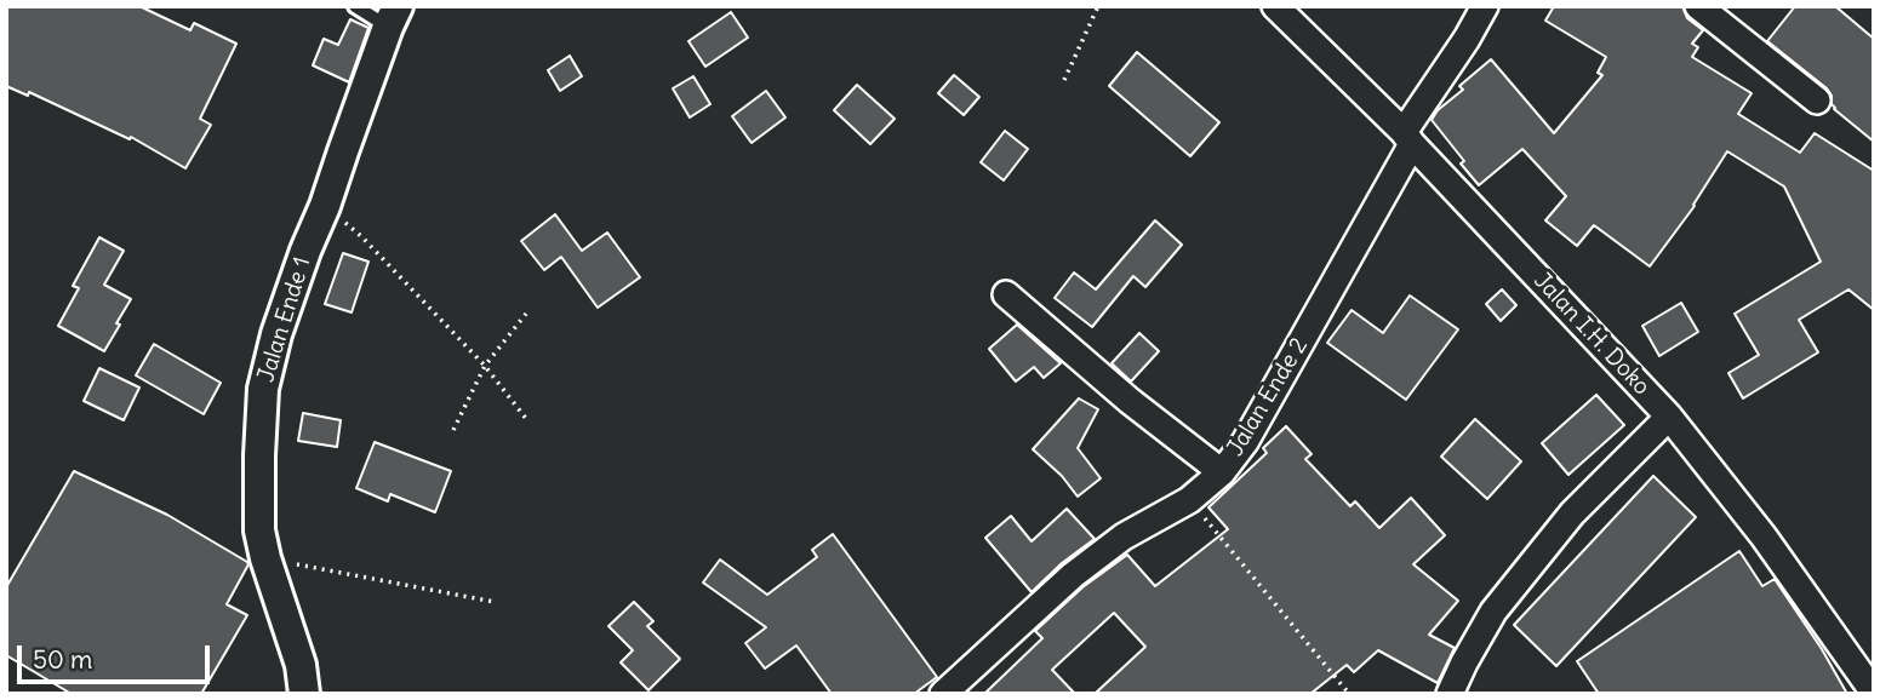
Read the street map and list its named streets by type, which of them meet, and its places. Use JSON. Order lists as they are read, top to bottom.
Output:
{
  "streets": {
    "street": ["Jalan Ende 1", "Jalan I.H. Doko", "Jalan Ende 2"]
  },
  "crossings": [
    ["Jalan I.H. Doko", "Jalan Ende 2"]
  ],
  "scale_bar": "50 m"
}
